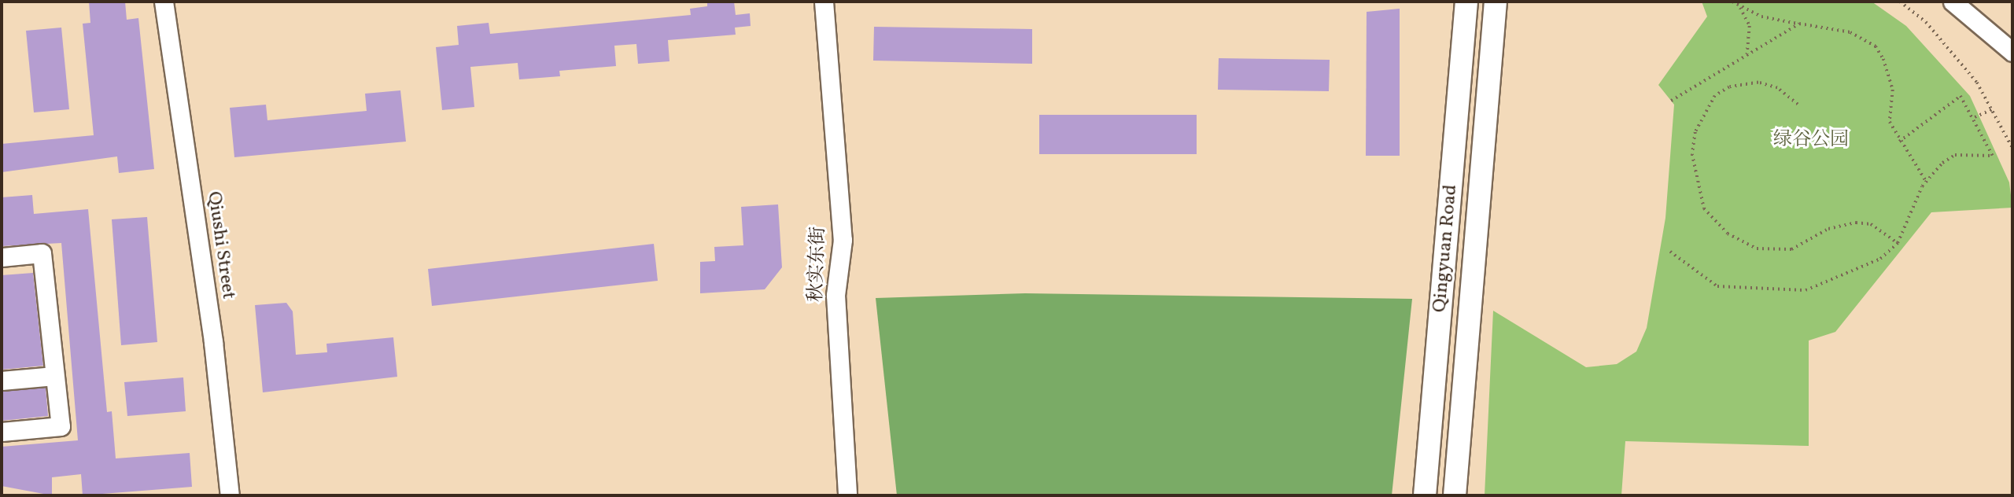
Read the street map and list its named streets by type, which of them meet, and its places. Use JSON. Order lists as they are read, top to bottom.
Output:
{
  "streets": {
    "main road": ["Qingyuan Road"],
    "street": ["Qiushi Street", "秋实东街"]
  },
  "parks": ["绿谷公园"]
}
